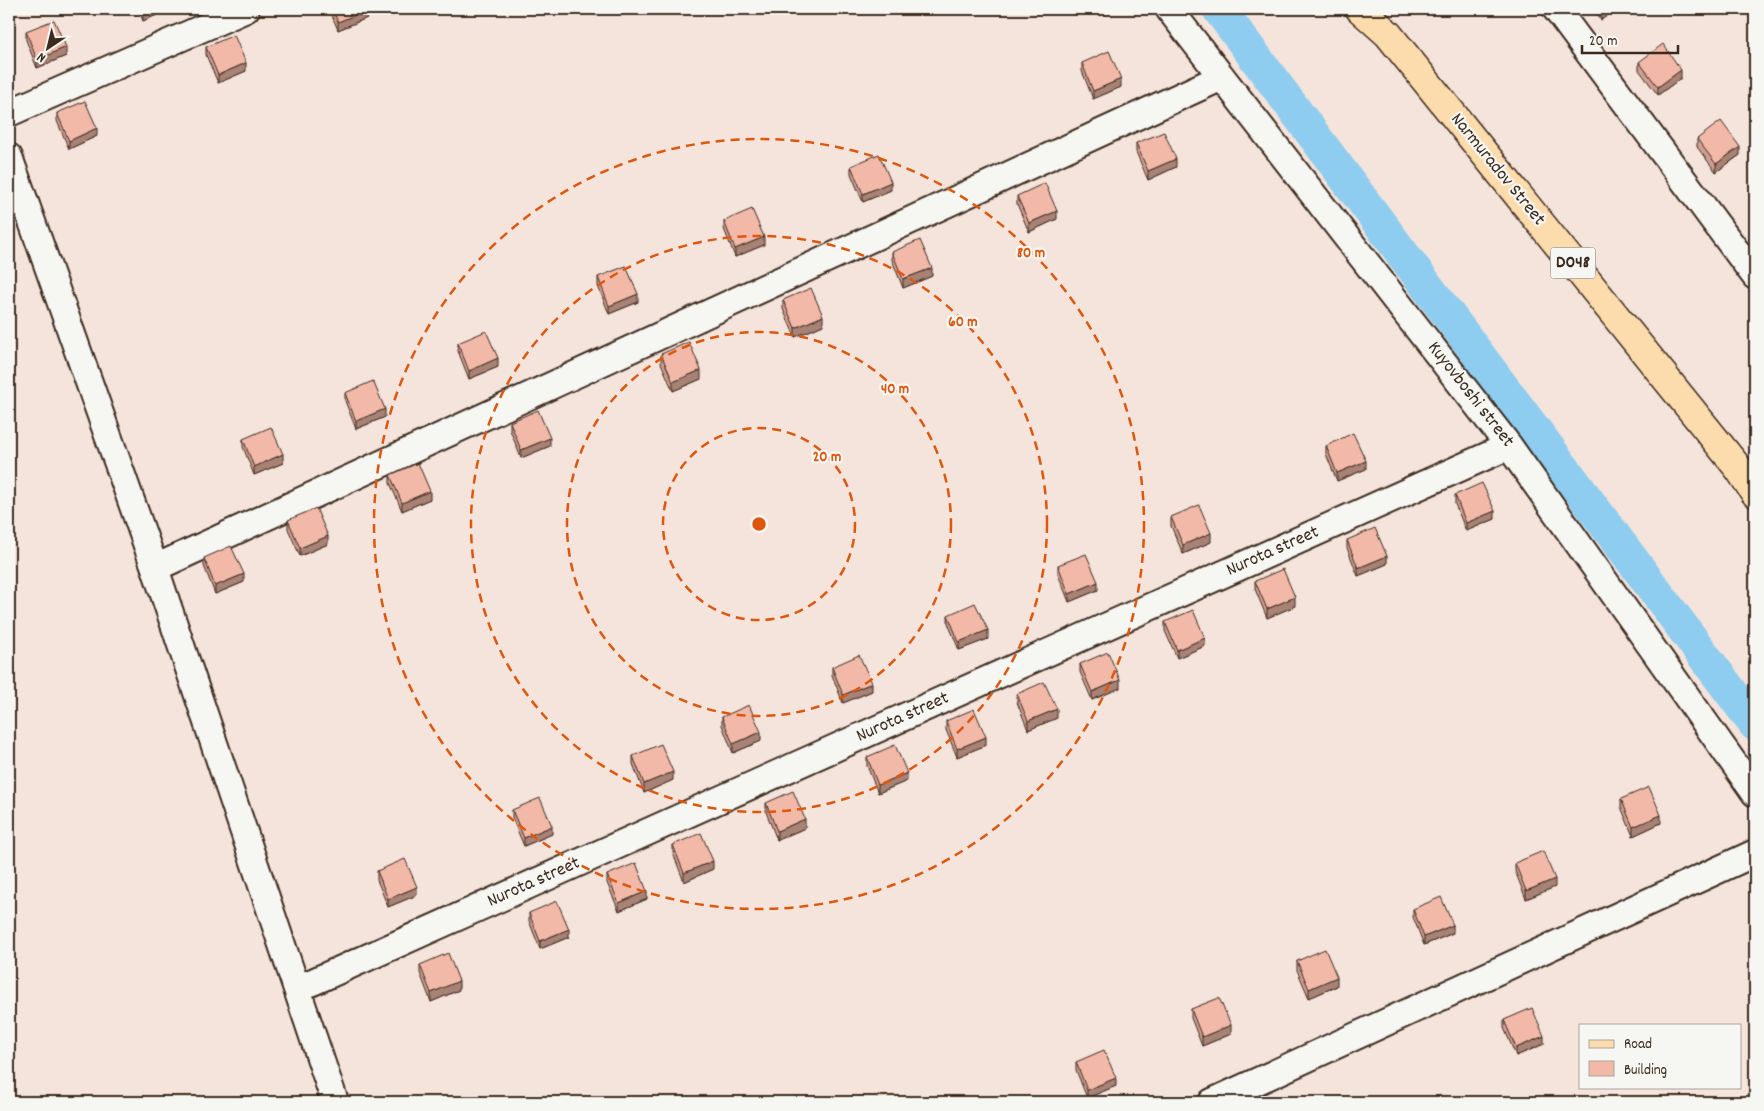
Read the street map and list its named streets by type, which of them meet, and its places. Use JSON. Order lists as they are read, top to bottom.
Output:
{
  "streets": {
    "main road": ["Narmuradov Street", "D048"],
    "street": ["Kuyovboshi street", "Nurota street"]
  },
  "crossings": [
    ["Kuyovboshi street", "Nurota street"]
  ],
  "legend": ["Road", "Building"],
  "scale_bar": "20 m",
  "north": "bottom left",
  "rings": [
    "80 m",
    "60 m",
    "40 m",
    "20 m"
  ]
}
